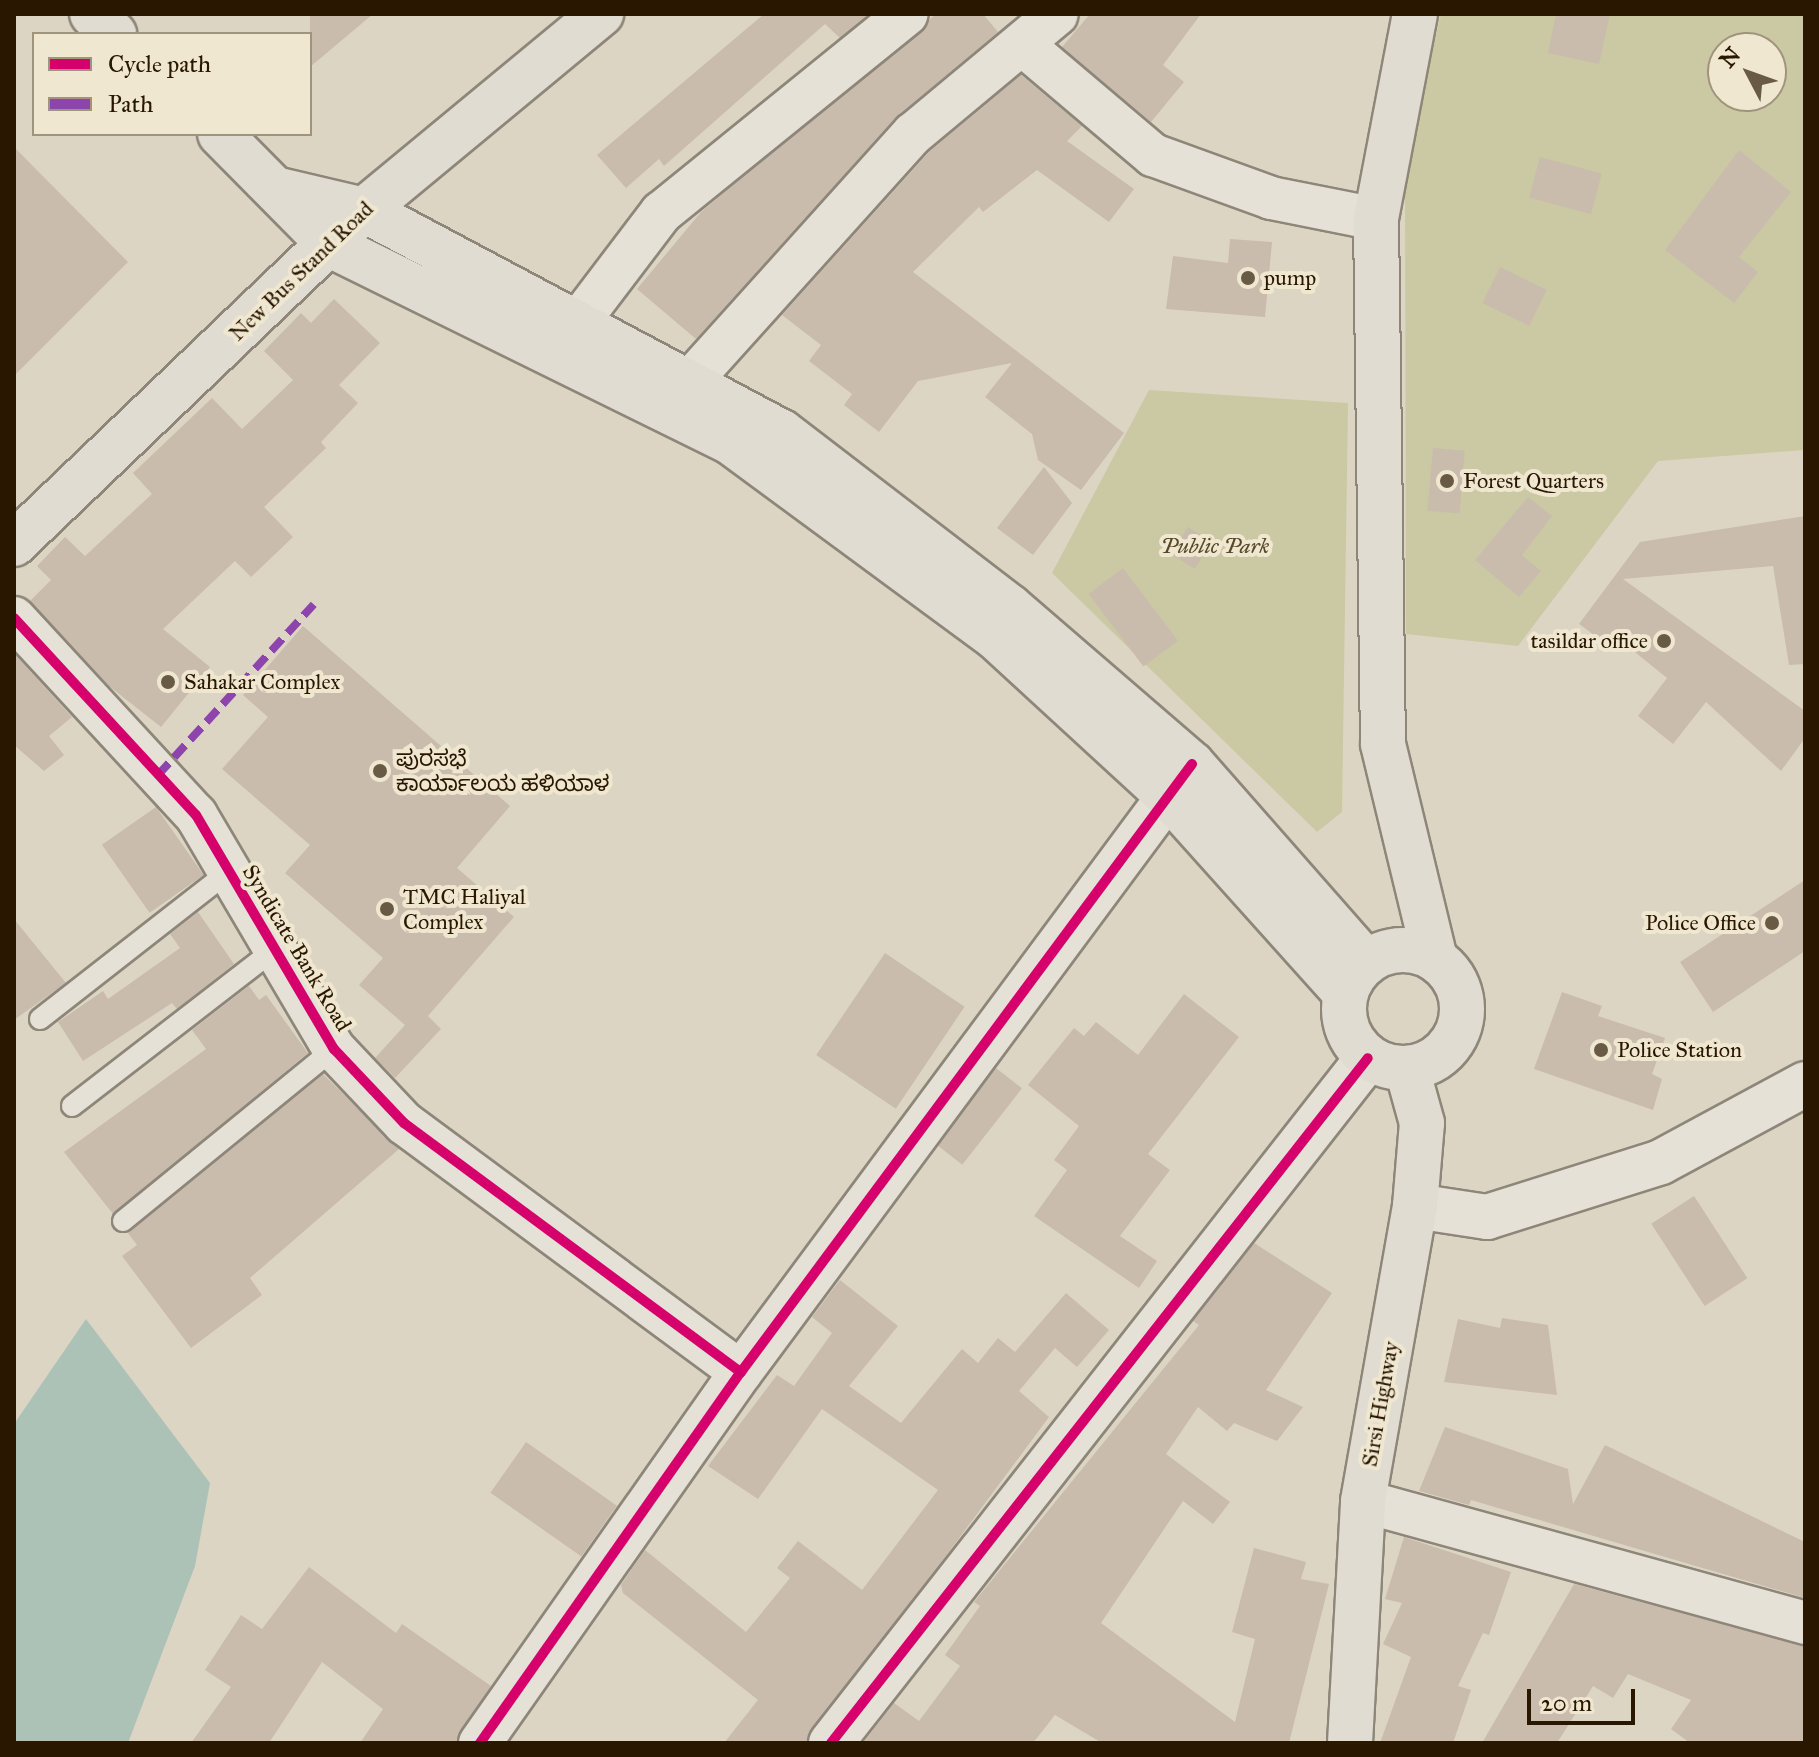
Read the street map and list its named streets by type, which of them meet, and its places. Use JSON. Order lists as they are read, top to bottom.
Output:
{
  "streets": {
    "main road": ["New Bus Stand Road", "Sirsi Highway"],
    "street": ["Syndicate Bank Road"]
  },
  "parks": ["Public Park"],
  "places": [
    "pump",
    "Forest Quarters",
    "tasildar office",
    "Sahakar Complex",
    "ಪುರಸಭೆ ಕಾರ್ಯಾಲಯ ಹಳಿಯಾಳ",
    "TMC Haliyal Complex",
    "Police Office",
    "Police Station"
  ],
  "legend": ["Cycle path", "Path"],
  "scale_bar": "20 m",
  "north": "top left"
}
